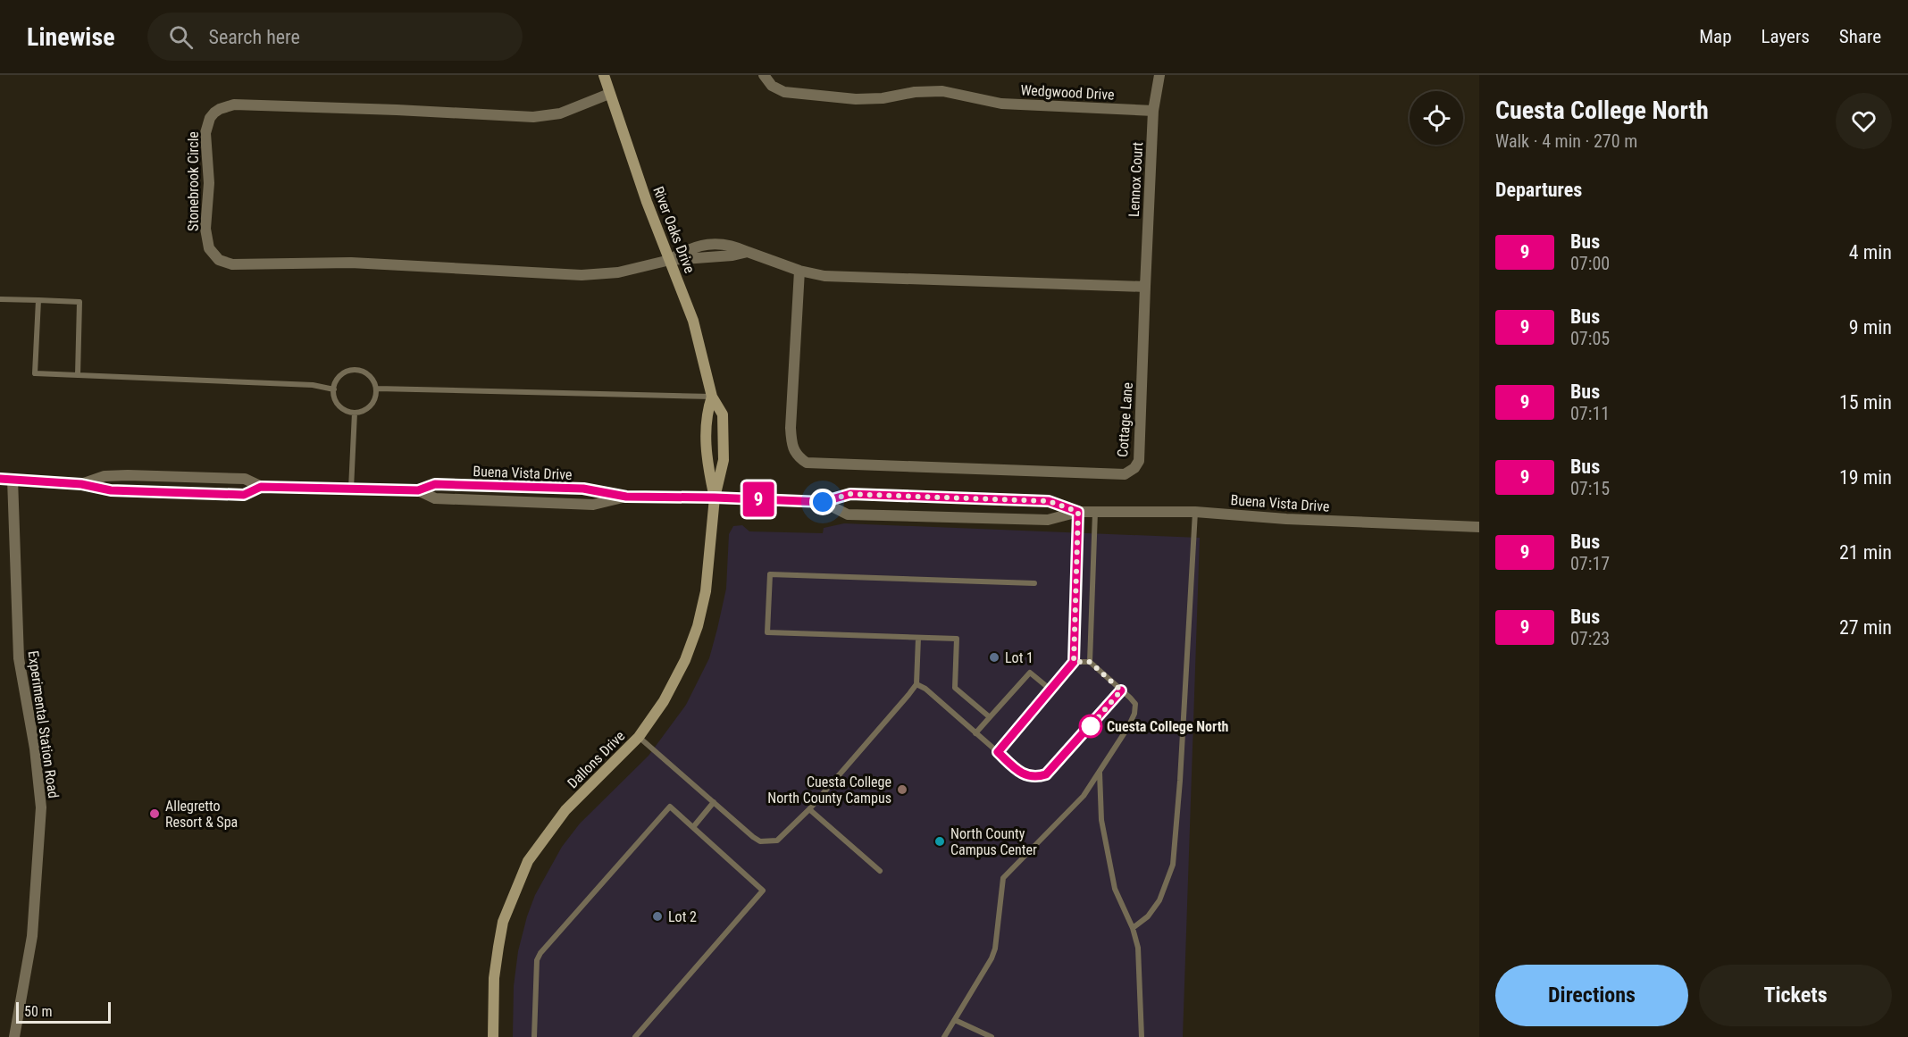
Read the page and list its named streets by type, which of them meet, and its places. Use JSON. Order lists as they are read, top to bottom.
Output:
{
  "streets": {
    "street": [
      "Wedgwood Drive",
      "Lennox Court",
      "Stonebrook Circle",
      "River Oaks Drive",
      "Cottage Lane",
      "Buena Vista Drive",
      "Experimental Station Road",
      "Dallons Drive"
    ]
  },
  "crossings": [
    ["Wedgwood Drive", "Lennox Court"],
    ["Lennox Court", "Cottage Lane"],
    ["Stonebrook Circle", "River Oaks Drive"],
    ["River Oaks Drive", "Buena Vista Drive"],
    ["River Oaks Drive", "Dallons Drive"],
    ["Buena Vista Drive", "Experimental Station Road"],
    ["Buena Vista Drive", "Dallons Drive"]
  ],
  "places": [
    "Lot 1",
    "Cuesta College North",
    "Cuesta College North County Campus",
    "Allegretto Resort & Spa",
    "North County Campus Center",
    "Lot 2"
  ],
  "lines": ["bus line 9"],
  "scale_bar": "50 m",
  "page": {
    "header": "Linewise",
    "search": "Search here",
    "nav": ["Map", "Layers", "Share"],
    "on_map": "9",
    "heading": [
      ["Cuesta College North", "Walk · 4 min · 270 m"],
      "Departures"
    ],
    "list": [
      {
        "mark": "9",
        "name": "Bus",
        "note": "07:00",
        "value": "4 min"
      },
      {
        "mark": "9",
        "name": "Bus",
        "note": "07:05",
        "value": "9 min"
      },
      {
        "mark": "9",
        "name": "Bus",
        "note": "07:11",
        "value": "15 min"
      },
      {
        "mark": "9",
        "name": "Bus",
        "note": "07:15",
        "value": "19 min"
      },
      {
        "mark": "9",
        "name": "Bus",
        "note": "07:17",
        "value": "21 min"
      },
      {
        "mark": "9",
        "name": "Bus",
        "note": "07:23",
        "value": "27 min"
      }
    ],
    "buttons": ["Directions", "Tickets"],
    "scale": "50 m"
  }
}
